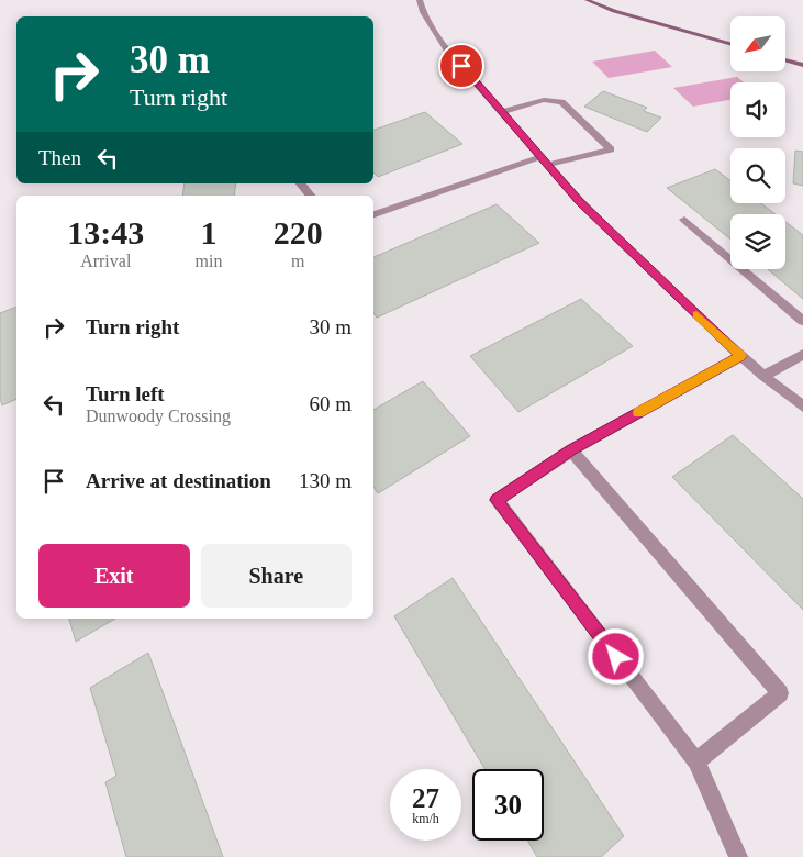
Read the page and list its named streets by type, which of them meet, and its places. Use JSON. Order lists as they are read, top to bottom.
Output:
{
  "north": "bottom left",
  "page": {
    "turn": ["30 m", "Turn right"],
    "then": "Then",
    "eta": [
      "13:43",
      "Arrival",
      "1",
      "min",
      "220",
      "m"
    ],
    "list": [
      {
        "name": "Turn right",
        "value": "30 m"
      },
      {
        "name": "Turn left",
        "note": "Dunwoody Crossing",
        "value": "60 m"
      },
      {
        "name": "Arrive at destination",
        "value": "130 m"
      }
    ],
    "buttons": ["Exit", "Share"],
    "speed": "27 km/h",
    "limit": "30"
  }
}
